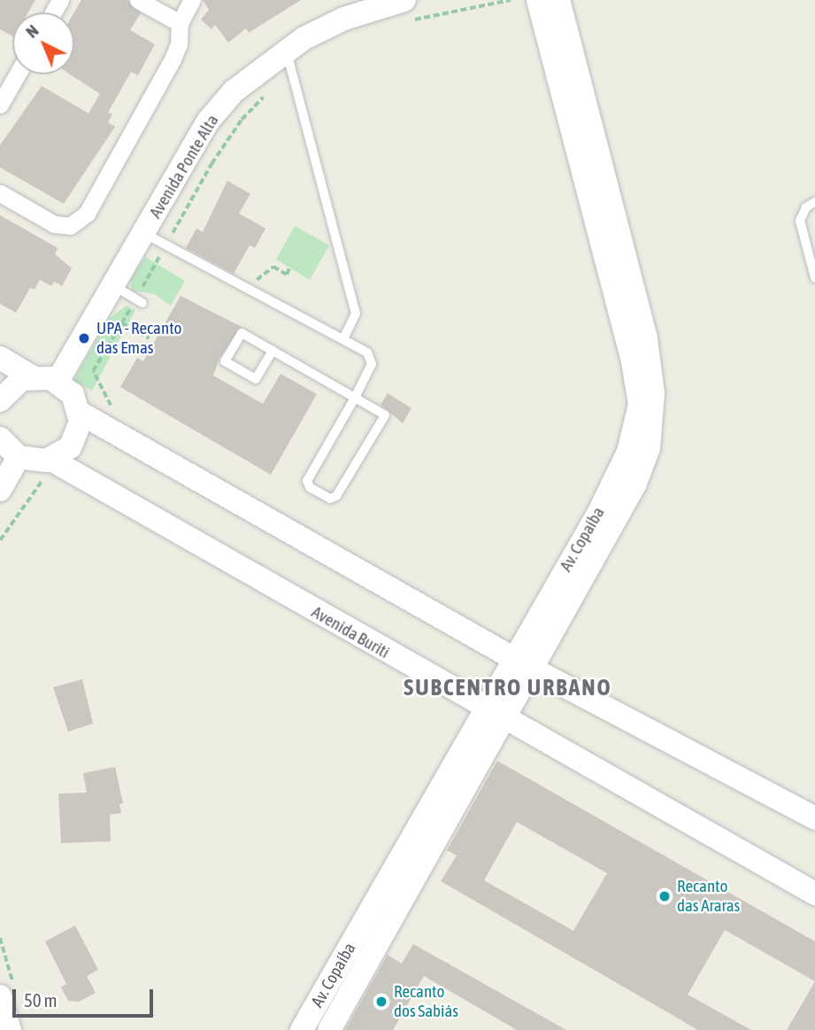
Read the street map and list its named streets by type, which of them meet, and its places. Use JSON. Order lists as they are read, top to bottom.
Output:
{
  "streets": {
    "street": ["Avenida Ponte Alta", "Av. Copaíba", "Avenida Buriti"]
  },
  "crossings": [
    ["Av. Copaíba", "Avenida Buriti"]
  ],
  "districts": ["SUBCENTRO URBANO"],
  "places": ["UPA - Recanto das Emas", "Recanto das Araras", "Recanto dos Sabiás"],
  "scale_bar": "50 m",
  "north": "top left"
}
